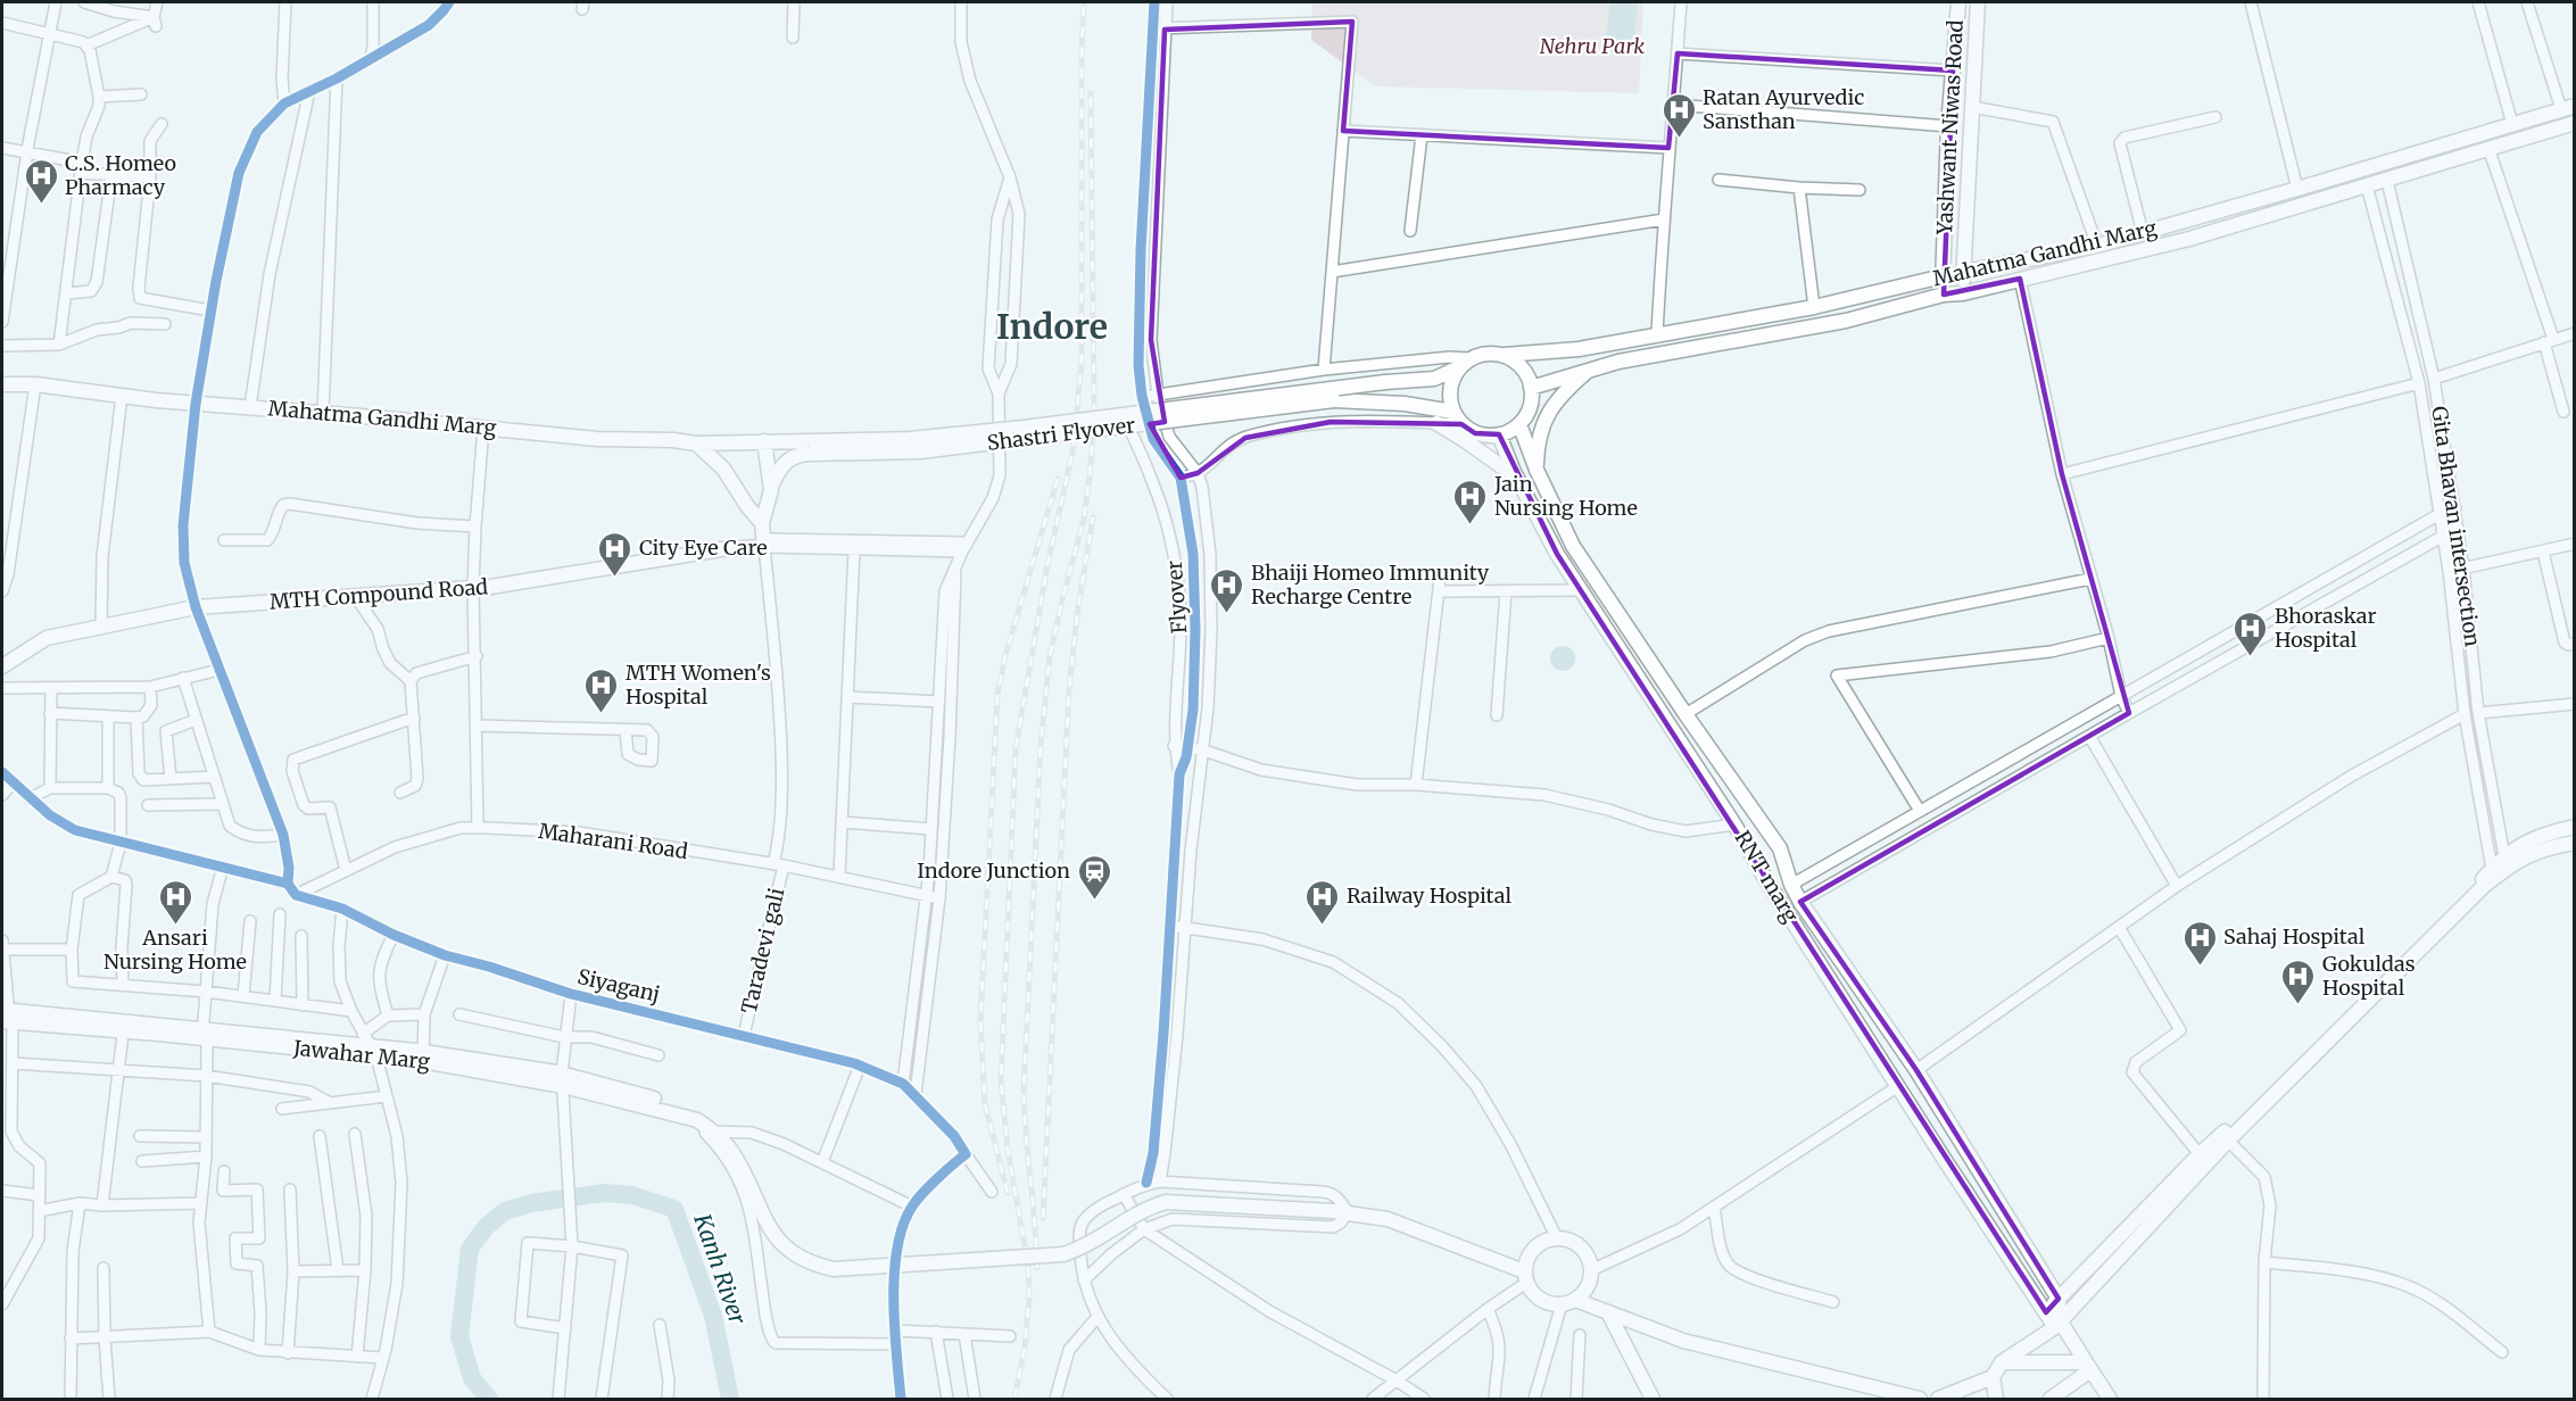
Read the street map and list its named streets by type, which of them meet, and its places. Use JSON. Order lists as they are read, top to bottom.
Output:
{
  "streets": {
    "main road": [
      "Yashwant Niwas Road",
      "Mahatma Gandhi Marg",
      "Shastri Flyover",
      "MTH Compound Road",
      "RNT marg",
      "Jawahar Marg"
    ],
    "street": [
      "Gita Bhavan intersection",
      "Flyover",
      "Maharani Road",
      "Taradevi gali",
      "Siyaganj"
    ]
  },
  "crossings": [
    ["Yashwant Niwas Road", "Mahatma Gandhi Marg"],
    ["Mahatma Gandhi Marg", "Shastri Flyover"],
    ["Mahatma Gandhi Marg", "Gita Bhavan intersection"],
    ["Mahatma Gandhi Marg", "RNT marg"],
    ["Shastri Flyover", "Flyover"],
    ["Shastri Flyover", "RNT marg"],
    ["MTH Compound Road", "Taradevi gali"],
    ["Maharani Road", "Taradevi gali"],
    ["Maharani Road", "Siyaganj"],
    ["Taradevi gali", "Siyaganj"]
  ],
  "districts": ["Indore"],
  "water": ["Kanh River"],
  "parks": ["Nehru Park"],
  "places": {
    "hospital": [
      "Ratan Ayurvedic Sansthan",
      "C.S. Homeo Pharmacy",
      "Jain Nursing Home",
      "City Eye Care",
      "Bhaiji Homeo Immunity Recharge Centre",
      "Bhoraskar Hospital",
      "MTH Women's Hospital",
      "Ansari Nursing Home",
      "Railway Hospital",
      "Sahaj Hospital",
      "Gokuldas Hospital"
    ],
    "station": ["Indore Junction"]
  }
}
